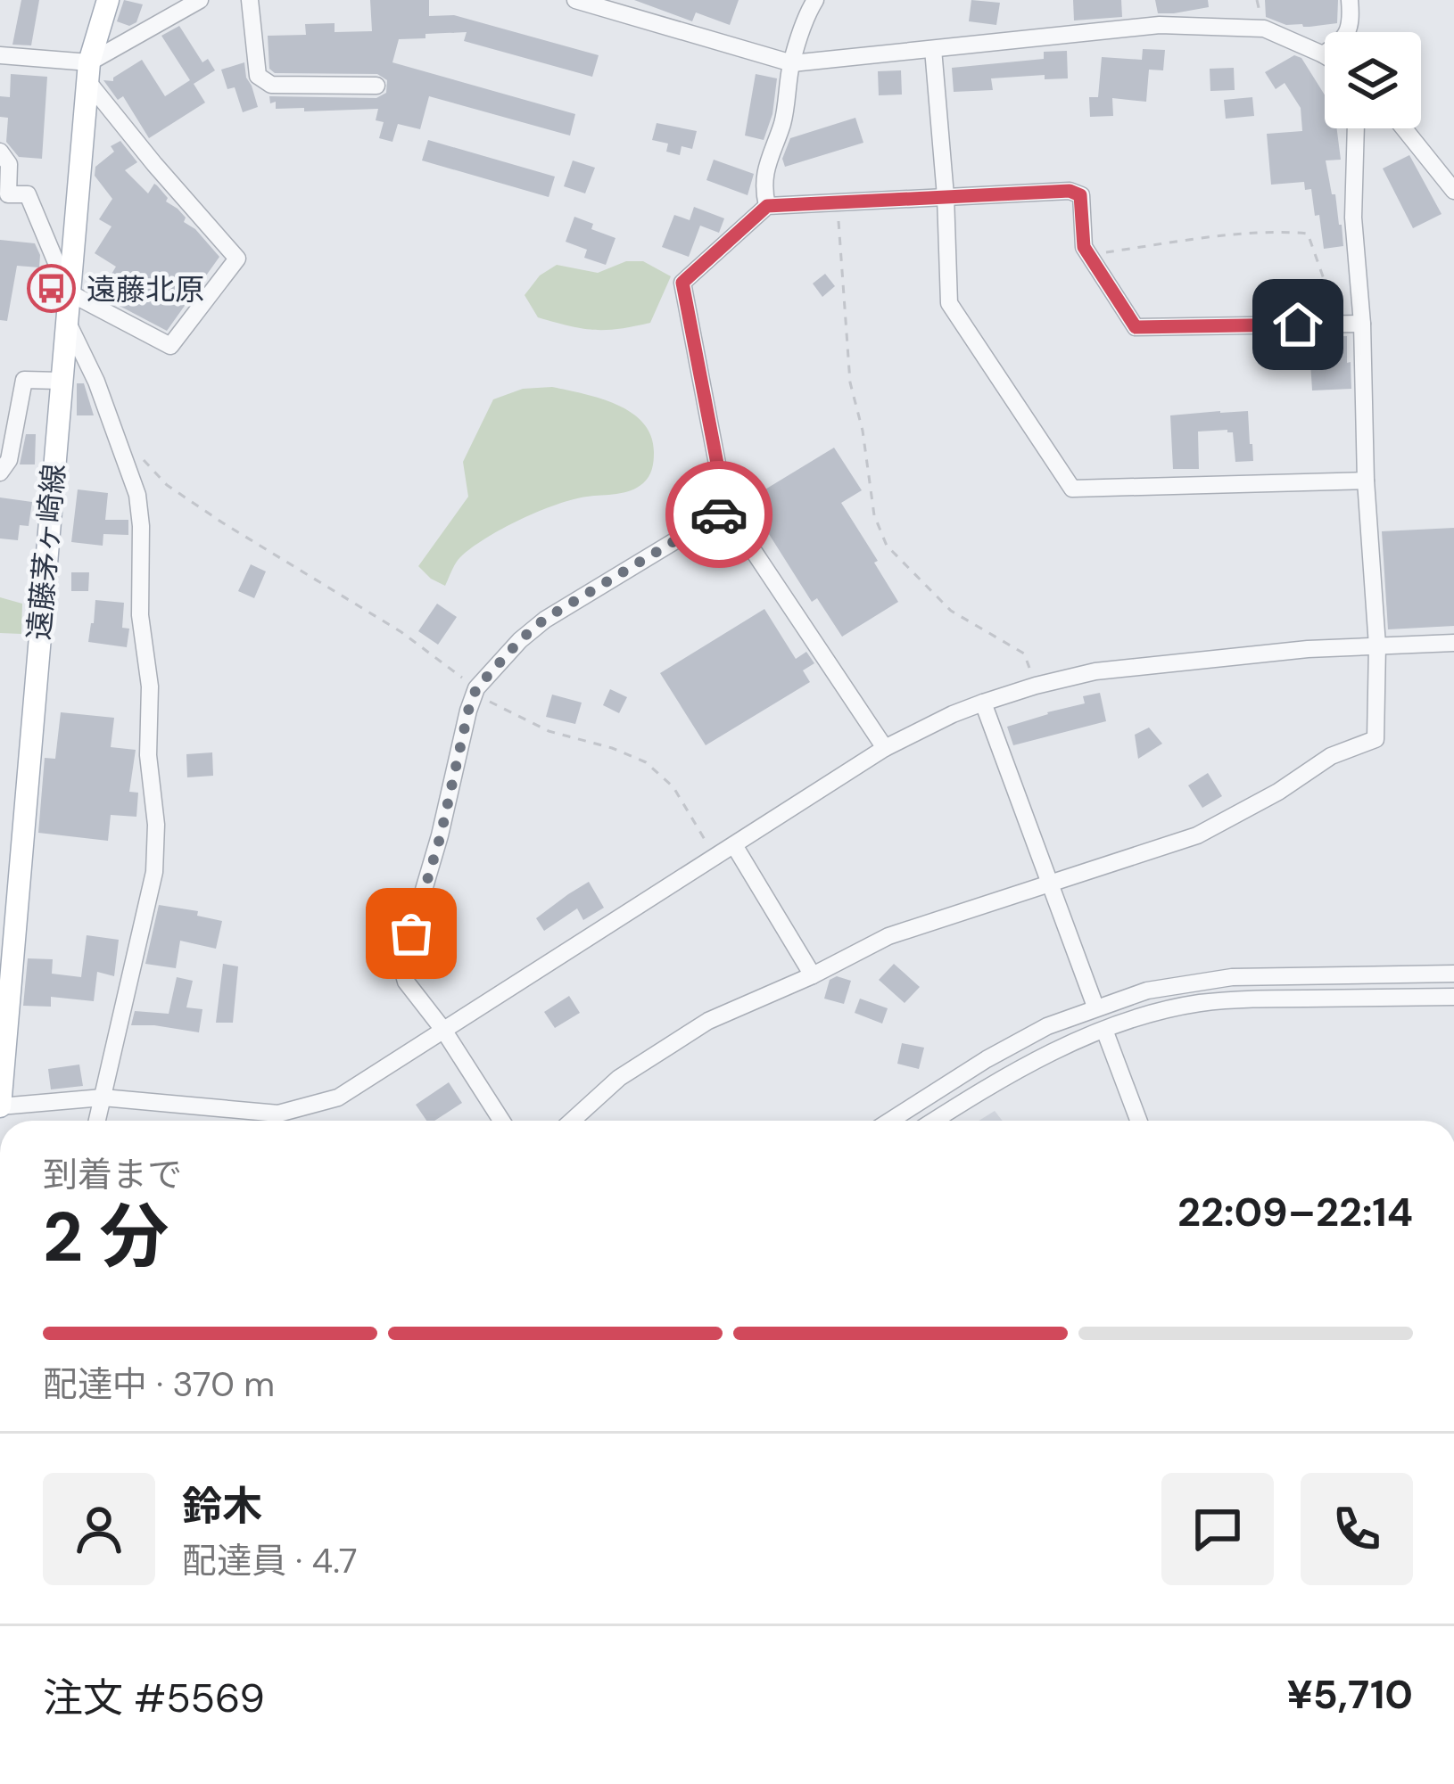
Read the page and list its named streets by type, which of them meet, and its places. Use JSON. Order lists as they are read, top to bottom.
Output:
{
  "streets": {
    "main road": ["遠藤茅ヶ崎線"]
  },
  "places": {
    "bus stop": ["遠藤北原"]
  },
  "page": {
    "heading": ["2 分", "到着まで", "22:09–22:14"],
    "panel": [
      "鈴木",
      "配達員 · 4.7",
      "注文 #5569",
      "¥5,710"
    ],
    "bar": "配達中 · 370 m"
  }
}
